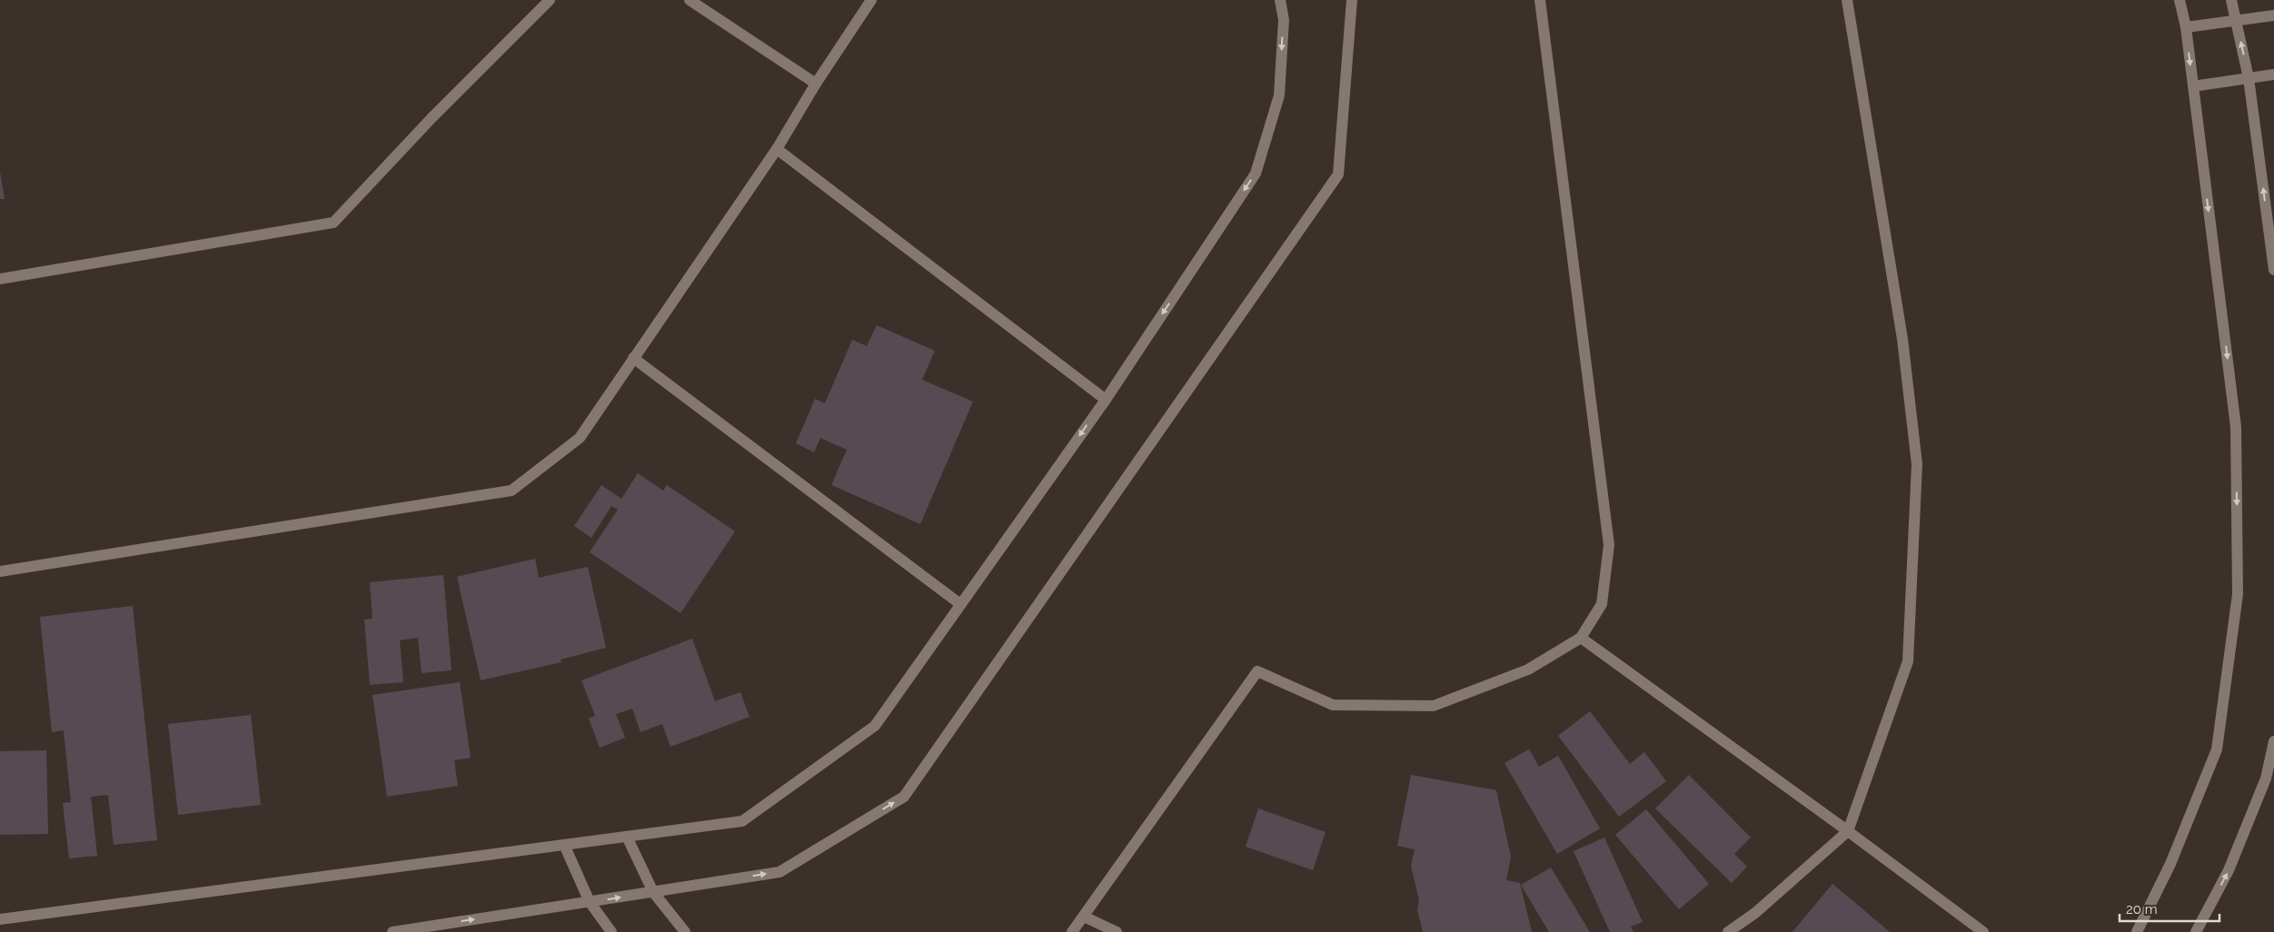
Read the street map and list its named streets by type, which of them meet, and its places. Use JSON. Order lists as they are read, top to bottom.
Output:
{
  "scale_bar": "20 m"
}
